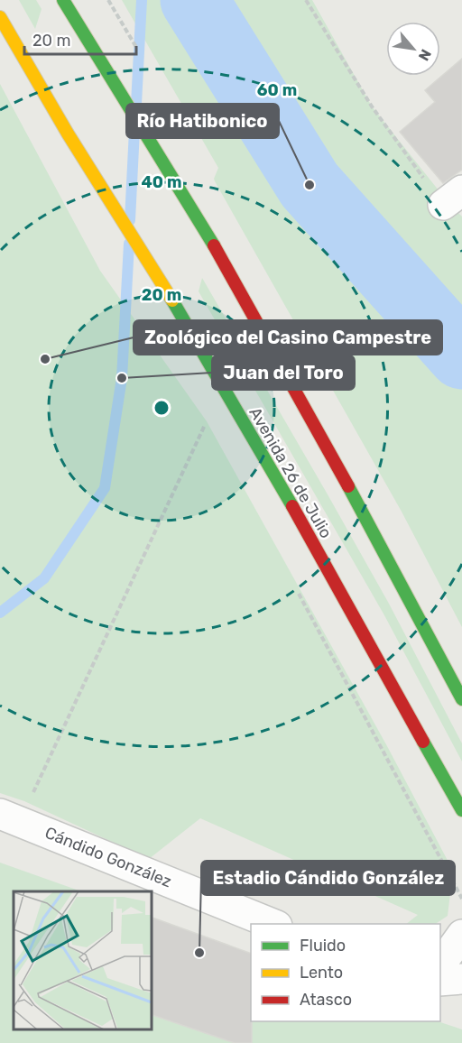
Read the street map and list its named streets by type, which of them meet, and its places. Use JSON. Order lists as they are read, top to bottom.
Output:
{
  "streets": {
    "main road": ["Avenida 26 de Julio"],
    "street": ["Cándido González"]
  },
  "places": [
    "Río Hatibonico",
    "Zoológico del Casino Campestre",
    "Juan del Toro",
    "Estadio Cándido González"
  ],
  "legend": ["Fluido", "Lento", "Atasco"],
  "scale_bar": "20 m",
  "north": "bottom right",
  "rings": ["60 m", "40 m", "20 m"]
}
